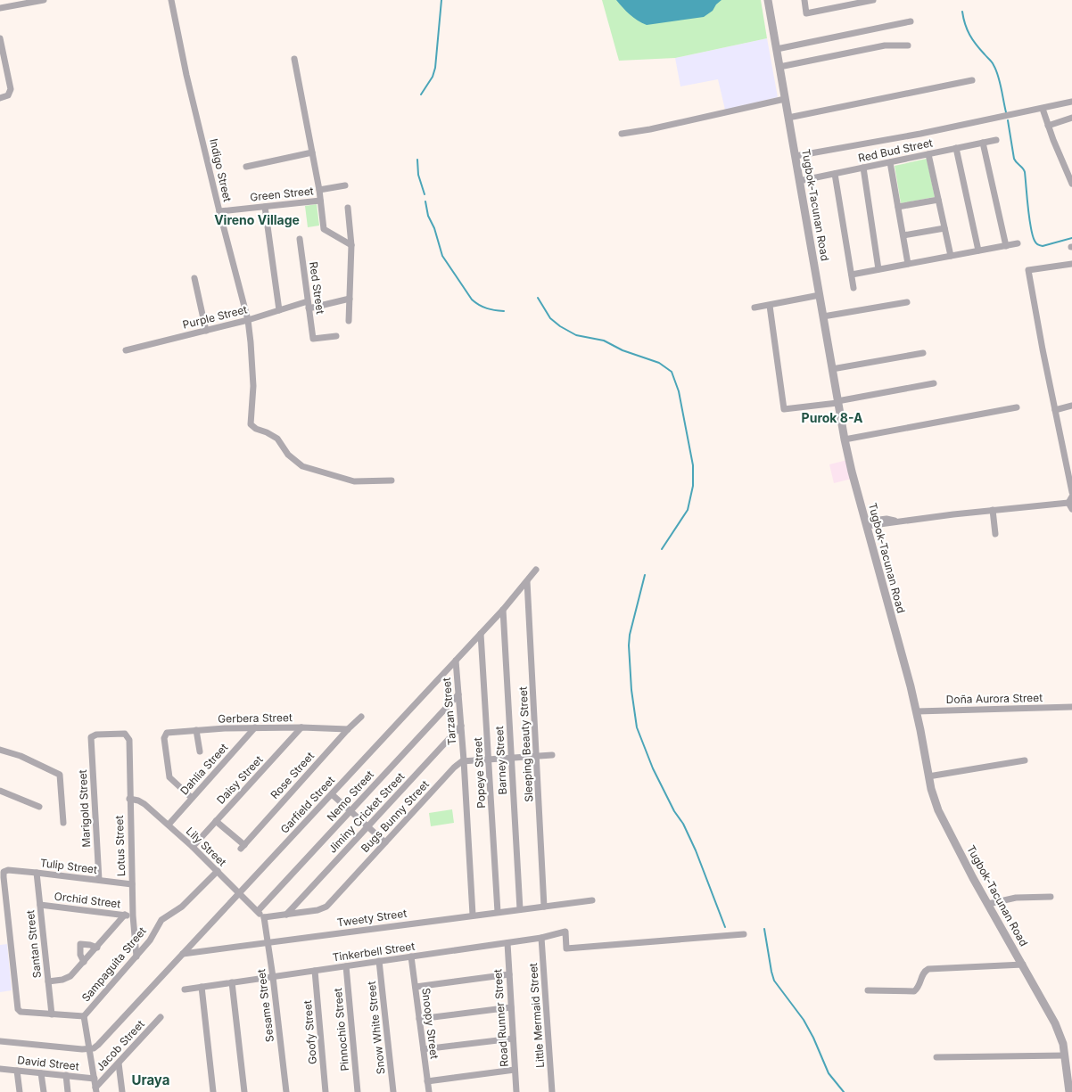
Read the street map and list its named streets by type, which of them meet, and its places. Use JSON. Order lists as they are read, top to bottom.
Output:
{
  "streets": {
    "street": [
      "Red Bud Street",
      "Indigo Street",
      "Green Street",
      "Tugbok-Tacunan Road",
      "Red Street",
      "Purple Street",
      "Doña Aurora Street",
      "Tarzan Street",
      "Gerbera Street",
      "Sleeping Beauty Street",
      "Barney Street",
      "Dahlia Street",
      "Popeye Street",
      "Rose Street",
      "Daisy Street",
      "Nemo Street",
      "Garfield Street",
      "Marigold Street",
      "Jiminy Cricket Street",
      "Bugs Bunny Street",
      "Lotus Street",
      "Lily Street",
      "Tulip Street",
      "Orchid Street",
      "Tweety Street",
      "Santan Street",
      "Tinkerbell Street",
      "Sampaguita Street",
      "Sesame Street",
      "Little Mermaid Street",
      "Road Runner Street",
      "Snoopy Street",
      "Snow White Street",
      "Pinnochio Street",
      "Goofy Street",
      "Jacob Street",
      "David Street"
    ]
  },
  "crossings": [
    ["Red Bud Street", "Tugbok-Tacunan Road"],
    ["Indigo Street", "Green Street"],
    ["Indigo Street", "Purple Street"],
    ["Tugbok-Tacunan Road", "Doña Aurora Street"],
    ["Red Street", "Purple Street"],
    ["Tarzan Street", "Popeye Street"],
    ["Tarzan Street", "Nemo Street"],
    ["Tarzan Street", "Garfield Street"],
    ["Tarzan Street", "Jiminy Cricket Street"],
    ["Tarzan Street", "Bugs Bunny Street"],
    ["Gerbera Street", "Dahlia Street"],
    ["Gerbera Street", "Rose Street"],
    ["Gerbera Street", "Daisy Street"],
    ["Sleeping Beauty Street", "Garfield Street"],
    ["Sleeping Beauty Street", "Tweety Street"],
    ["Barney Street", "Garfield Street"],
    ["Barney Street", "Tweety Street"],
    ["Dahlia Street", "Lily Street"],
    ["Popeye Street", "Garfield Street"],
    ["Popeye Street", "Bugs Bunny Street"],
    ["Popeye Street", "Tweety Street"],
    ["Rose Street", "Daisy Street"],
    ["Daisy Street", "Lily Street"],
    ["Nemo Street", "Lily Street"],
    ["Garfield Street", "Lily Street"],
    ["Garfield Street", "Tweety Street"],
    ["Marigold Street", "Lotus Street"],
    ["Marigold Street", "Tulip Street"],
    ["Jiminy Cricket Street", "Bugs Bunny Street"],
    ["Bugs Bunny Street", "Lily Street"],
    ["Bugs Bunny Street", "Sesame Street"],
    ["Lotus Street", "Lily Street"],
    ["Lotus Street", "Tulip Street"],
    ["Lotus Street", "Orchid Street"],
    ["Lotus Street", "Sampaguita Street"],
    ["Lily Street", "Sampaguita Street"],
    ["Lily Street", "Sesame Street"],
    ["Tulip Street", "Santan Street"],
    ["Orchid Street", "Santan Street"],
    ["Tweety Street", "Sesame Street"],
    ["Tinkerbell Street", "Sesame Street"],
    ["Tinkerbell Street", "Little Mermaid Street"],
    ["Tinkerbell Street", "Road Runner Street"],
    ["Tinkerbell Street", "Snoopy Street"],
    ["Tinkerbell Street", "Snow White Street"],
    ["Tinkerbell Street", "Pinnochio Street"],
    ["Tinkerbell Street", "Goofy Street"]
  ],
  "districts": ["Vireno Village", "Purok 8-A", "Uraya"]
}
